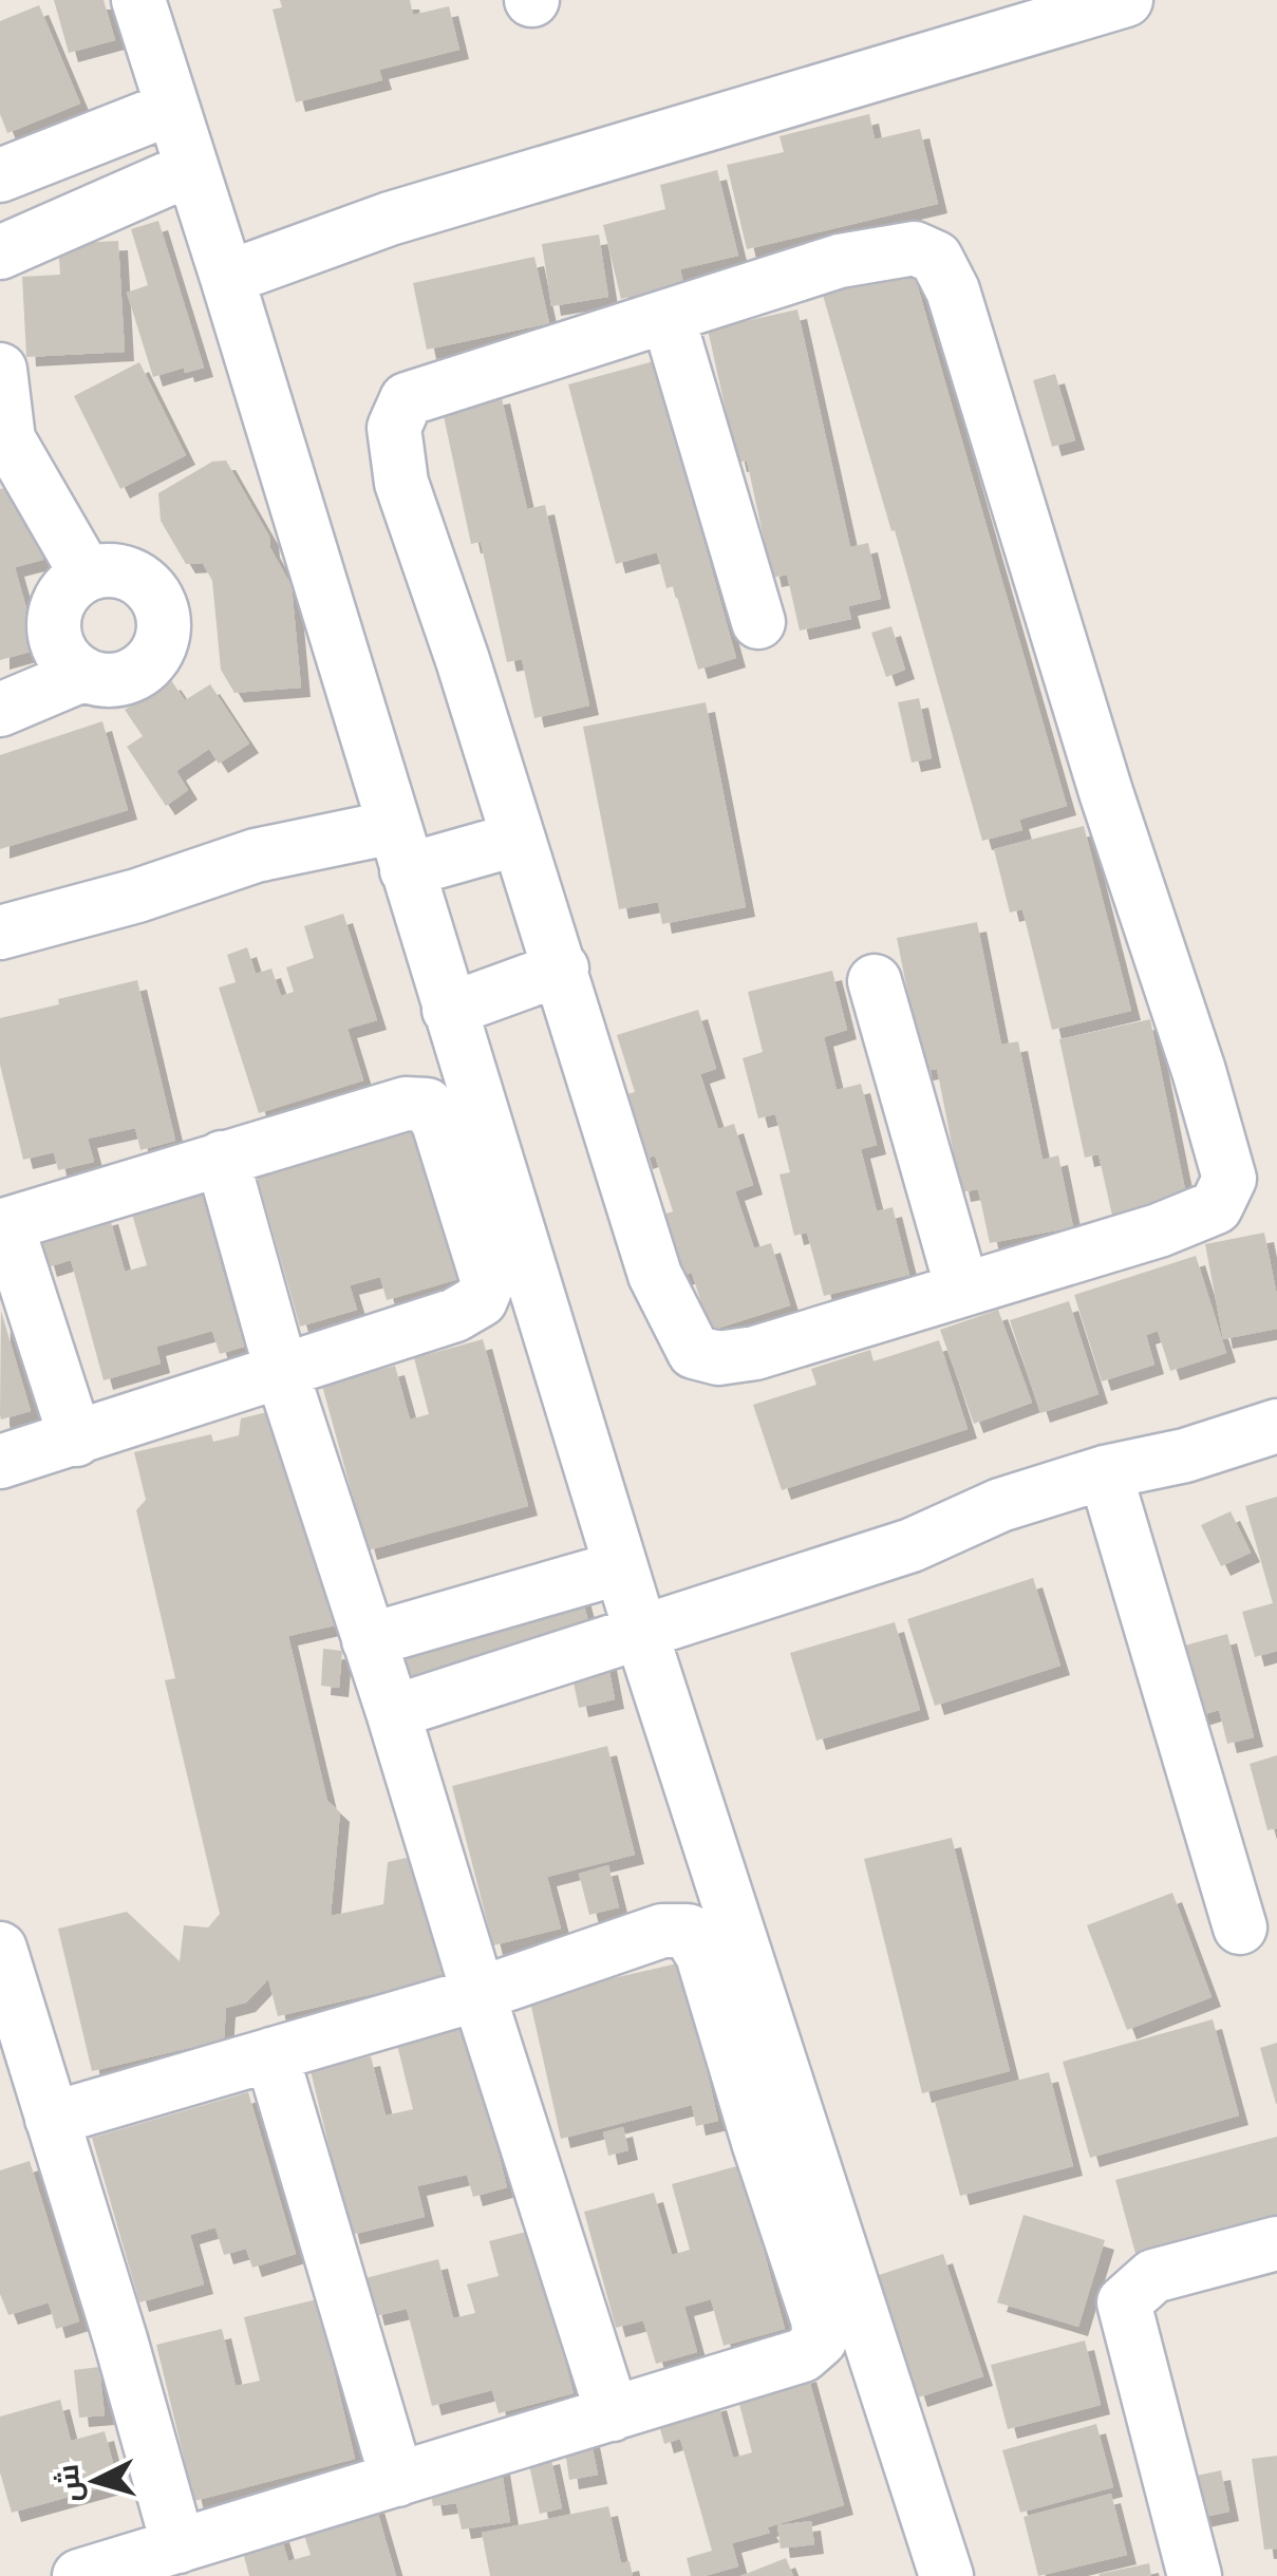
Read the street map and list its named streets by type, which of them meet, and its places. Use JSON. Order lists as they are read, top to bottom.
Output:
{
  "north": "left"
}
